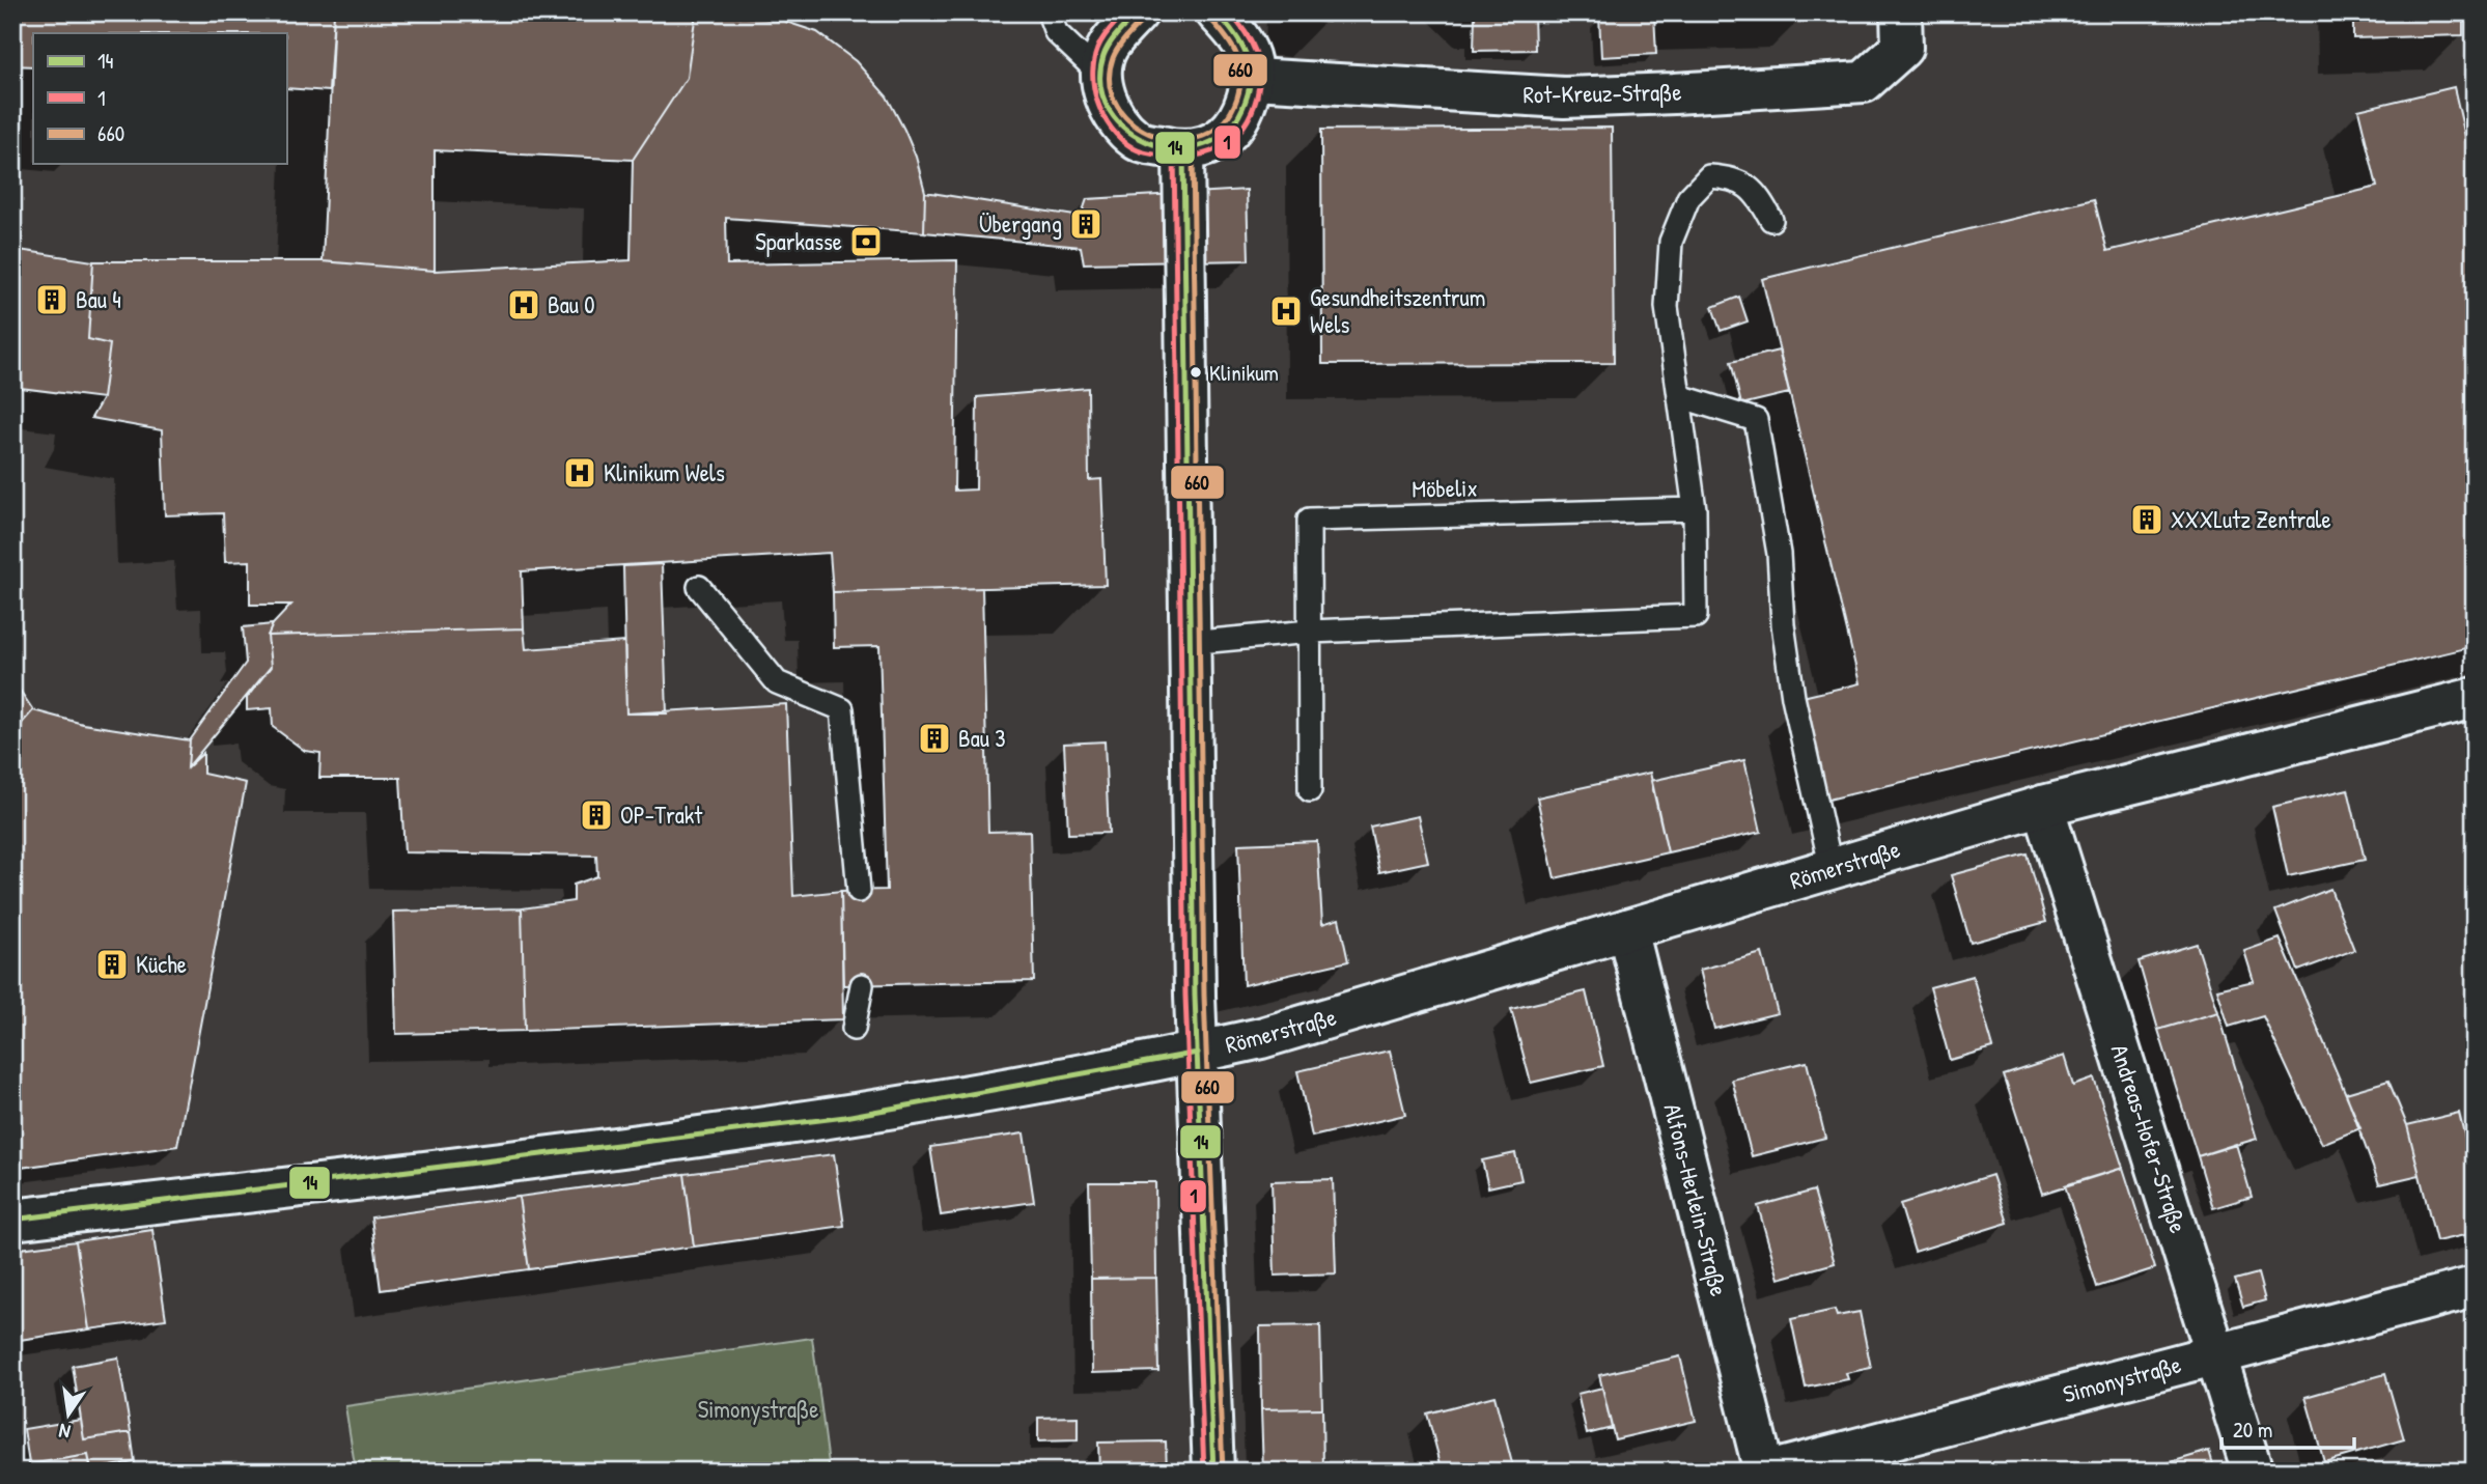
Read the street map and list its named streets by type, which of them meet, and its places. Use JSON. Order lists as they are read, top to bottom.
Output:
{
  "streets": {
    "main road": [
      "Rot-Kreuz-Straße",
      "Römerstraße",
      "Andreas-Hofer-Straße",
      "Alfons-Herlein-Straße",
      "Simonystraße"
    ],
    "lane": ["Möbelix"]
  },
  "crossings": [
    ["Römerstraße", "Andreas-Hofer-Straße"],
    ["Römerstraße", "Alfons-Herlein-Straße"],
    ["Andreas-Hofer-Straße", "Simonystraße"]
  ],
  "parks": ["Simonystraße"],
  "places": {
    "building": [
      "Übergang",
      "Bau 4",
      "XXXLutz Zentrale",
      "Bau 3",
      "OP-Trakt",
      "Küche"
    ],
    "bank": ["Sparkasse"],
    "hospital": ["Bau 0", "Gesundheitszentrum Wels", "Klinikum Wels"],
    "other": ["Klinikum"]
  },
  "lines": ["transit line 14", "transit line 1", "transit line 660"],
  "legend": ["14", "1", "660"],
  "scale_bar": "20 m",
  "north": "bottom"
}
